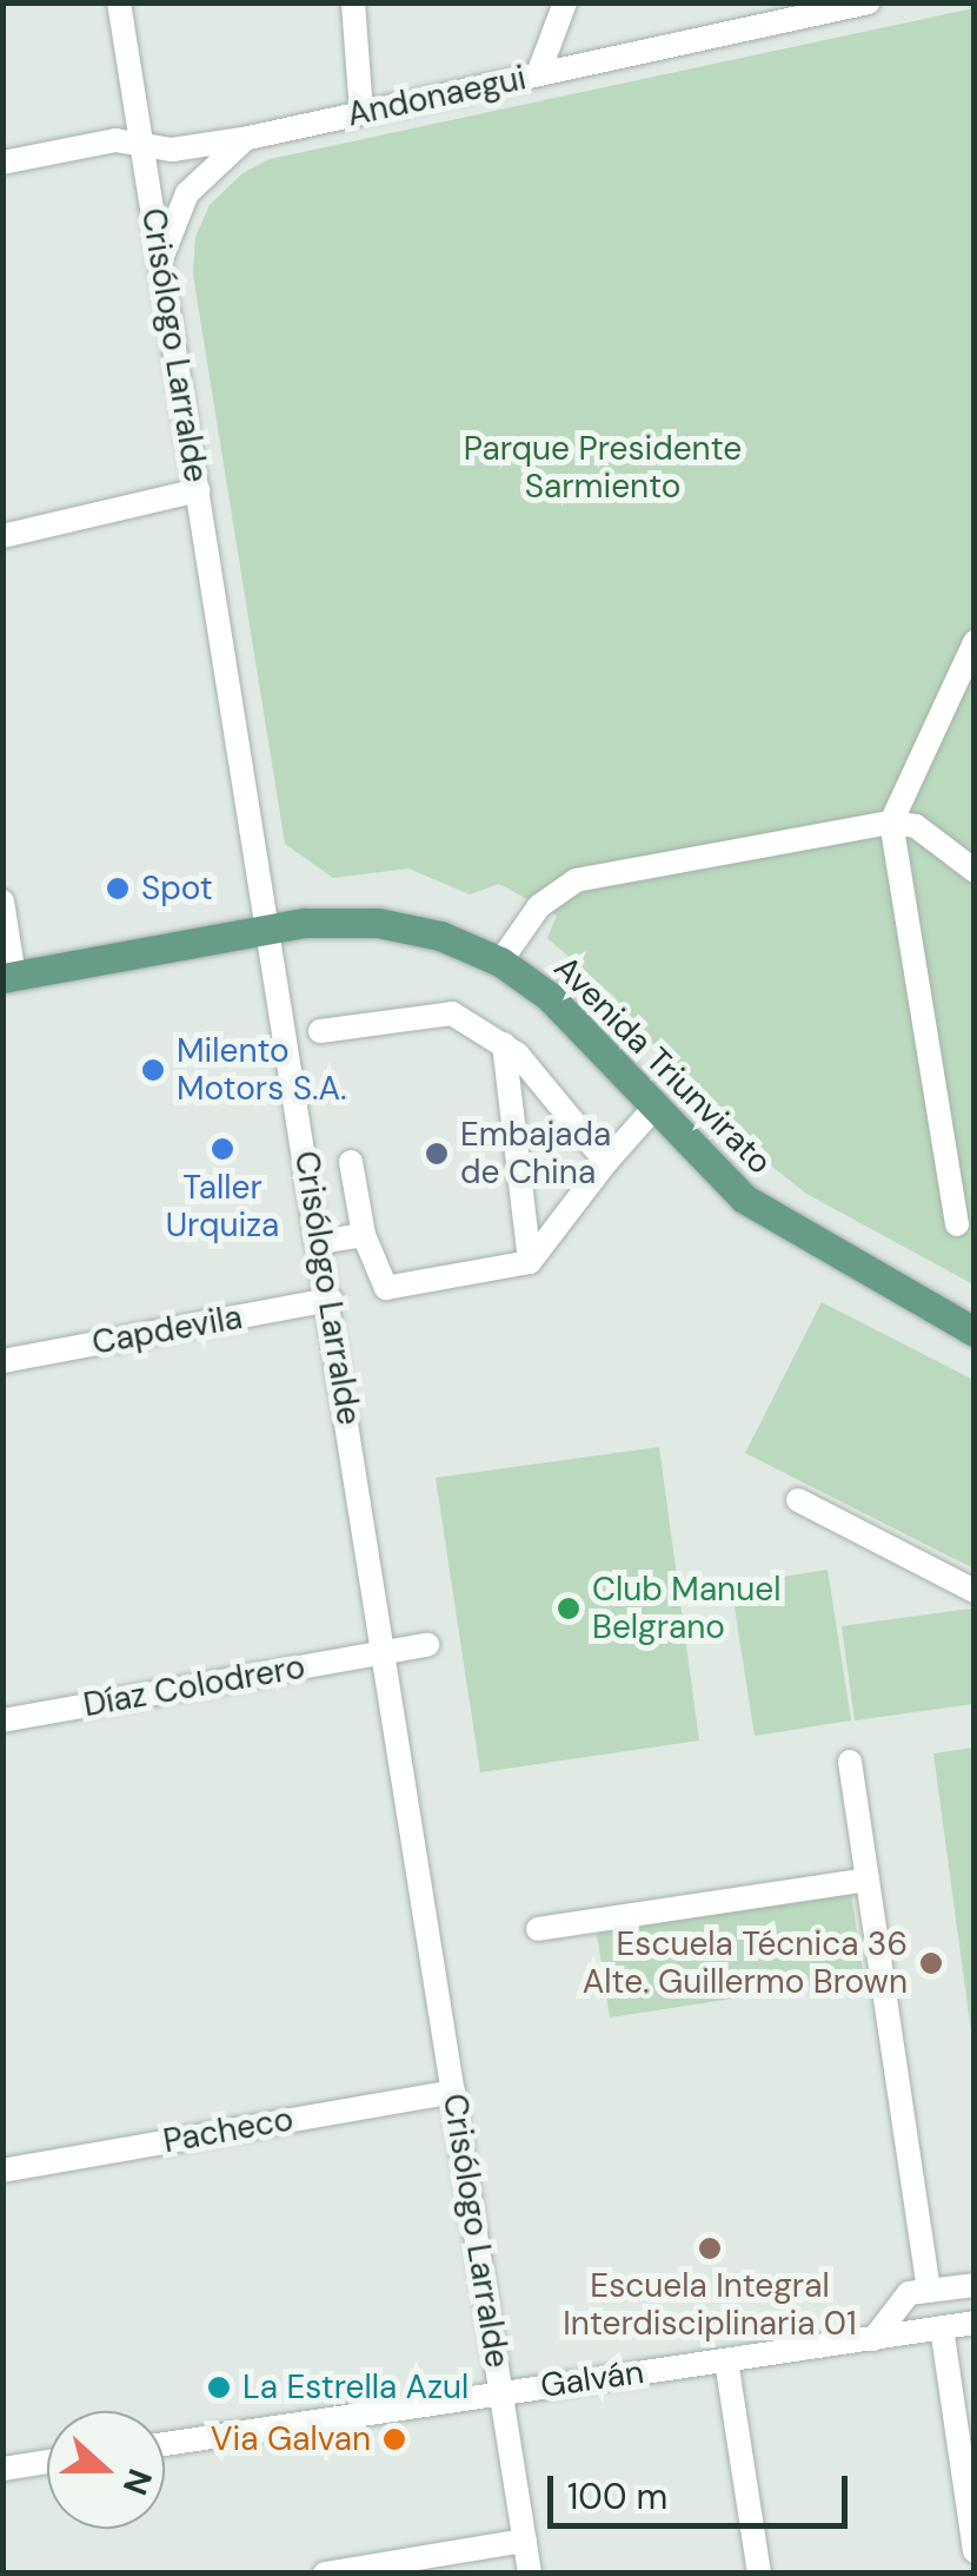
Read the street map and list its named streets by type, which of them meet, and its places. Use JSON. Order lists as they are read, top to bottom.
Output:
{
  "streets": {
    "main road": ["Avenida Triunvirato"],
    "street": [
      "Andonaegui",
      "Crisólogo Larralde",
      "Capdevila",
      "Díaz Colodrero",
      "Pacheco",
      "Galván"
    ]
  },
  "crossings": [
    ["Andonaegui", "Crisólogo Larralde"],
    ["Crisólogo Larralde", "Avenida Triunvirato"],
    ["Crisólogo Larralde", "Capdevila"],
    ["Crisólogo Larralde", "Díaz Colodrero"],
    ["Crisólogo Larralde", "Pacheco"],
    ["Crisólogo Larralde", "Galván"]
  ],
  "parks": ["Parque Presidente Sarmiento"],
  "places": [
    "Spot",
    "Milento Motors S.A.",
    "Taller Urquiza",
    "Embajada de China",
    "Club Manuel Belgrano",
    "Escuela Técnica 36 Alte. Guillermo Brown",
    "Escuela Integral Interdisciplinaria 01",
    "La Estrella Azul",
    "Via Galvan"
  ],
  "scale_bar": "100 m",
  "north": "right"
}
